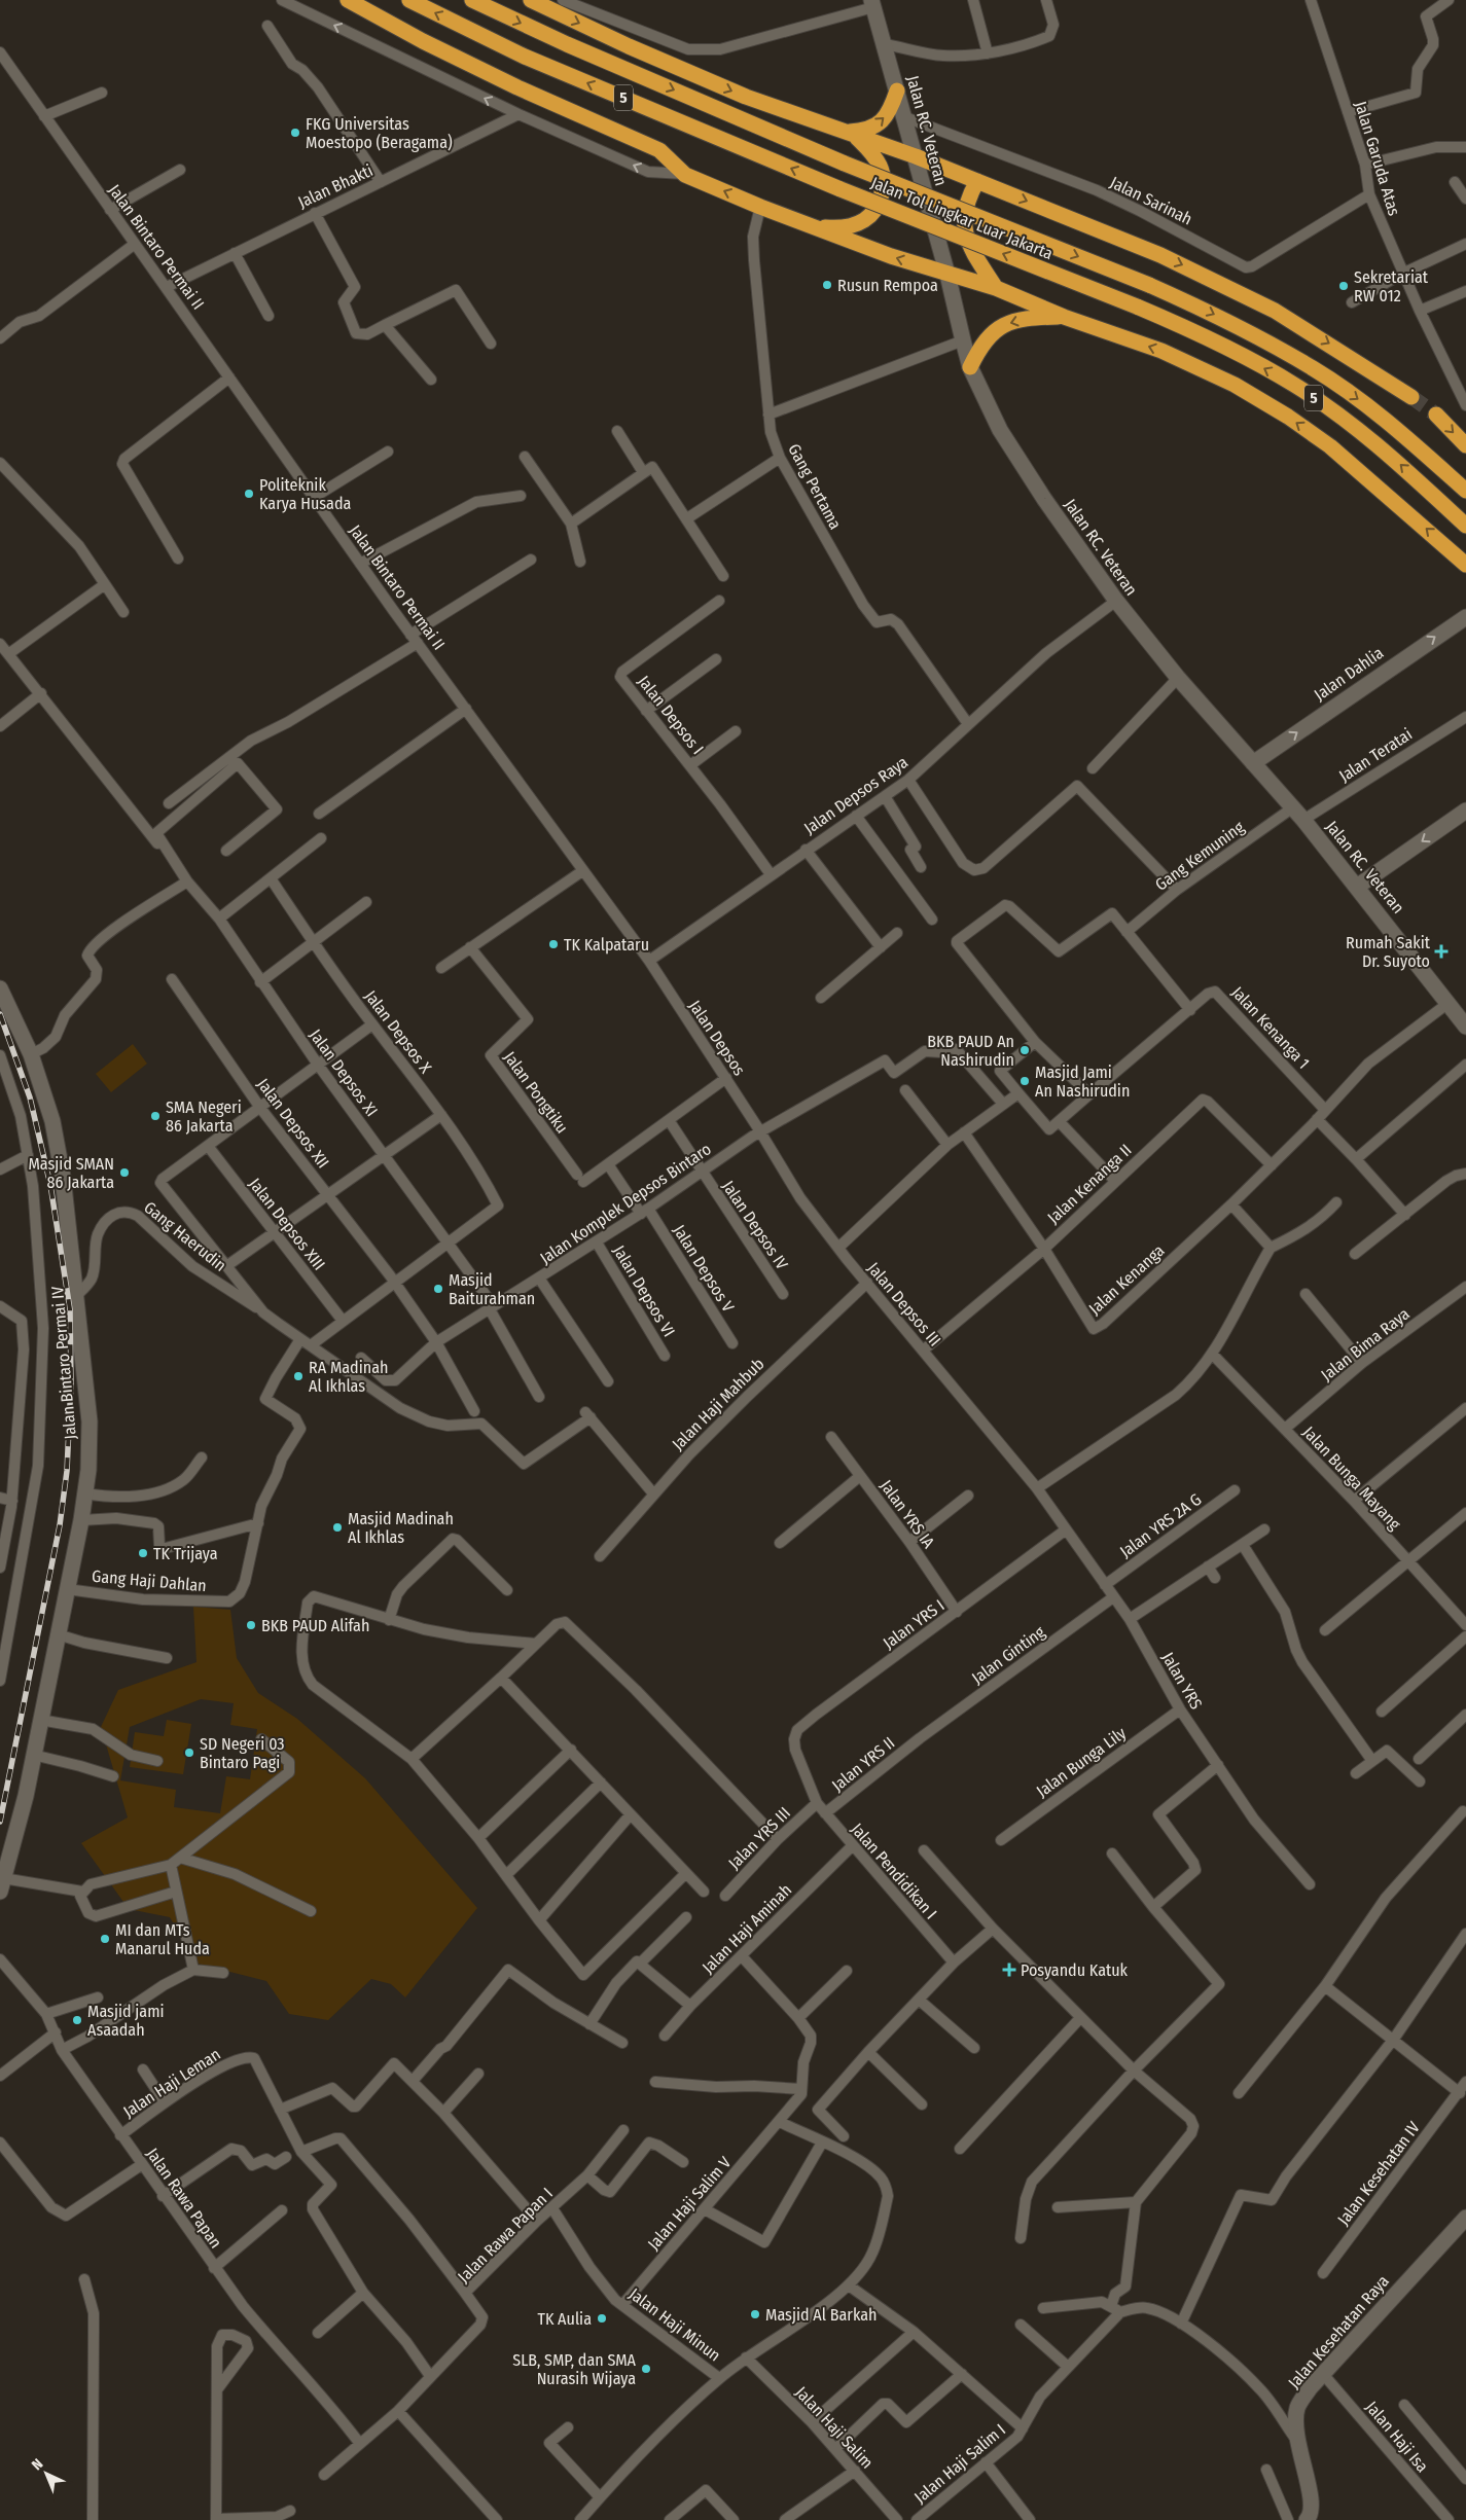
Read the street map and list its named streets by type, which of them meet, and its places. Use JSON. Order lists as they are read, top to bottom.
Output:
{
  "streets": {
    "highway": ["5", "Jalan Tol Lingkar Luar Jakarta"],
    "main road": [
      "Jalan RC. Veteran",
      "Jalan Dahlia",
      "Jalan Bintaro Permai IV",
      "Jalan Kesehatan Raya"
    ],
    "street": [
      "Jalan Garuda Atas",
      "Jalan Bhakti",
      "Jalan Sarinah",
      "Jalan Bintaro Permai II",
      "Gang Pertama",
      "Jalan Depsos I",
      "Jalan Teratai",
      "Jalan Depsos Raya",
      "Gang Kemuning",
      "Jalan Kenanga 1",
      "Jalan Depsos X",
      "Jalan Depsos",
      "Jalan Depsos XI",
      "Jalan Pongtiku",
      "Jalan Depsos XII",
      "Jalan Kenanga II",
      "Jalan Komplek Depsos Bintaro",
      "Jalan Depsos XIII",
      "Jalan Depsos IV",
      "Gang Haerudin",
      "Jalan Depsos V",
      "Jalan Kenanga",
      "Jalan Depsos VI",
      "Jalan Depsos III",
      "Jalan Bima Raya",
      "Jalan Haji Mahbub",
      "Jalan Bunga Mayang",
      "Jalan YRS IA",
      "Jalan YRS 2A G",
      "Gang Haji Dahlan",
      "Jalan YRS I",
      "Jalan Ginting",
      "Jalan YRS",
      "Jalan Bunga Lily",
      "Jalan YRS II",
      "Jalan YRS III",
      "Jalan Pendidikan I",
      "Jalan Haji Aminah",
      "Jalan Haji Leman",
      "Jalan Kesehatan IV",
      "Jalan Rawa Papan",
      "Jalan Haji Salim V",
      "Jalan Rawa Papan I",
      "Jalan Haji Minun",
      "Jalan Haji Salim",
      "Jalan Haji Isa",
      "Jalan Haji Salim I"
    ]
  },
  "crossings": [
    ["Jalan RC. Veteran", "Jalan Sarinah"],
    ["Jalan RC. Veteran", "Jalan Dahlia"],
    ["Jalan RC. Veteran", "Jalan Teratai"],
    ["Jalan RC. Veteran", "Jalan Depsos Raya"],
    ["Jalan RC. Veteran", "Gang Kemuning"],
    ["Jalan RC. Veteran", "Jalan Kenanga"],
    ["Jalan Garuda Atas", "Jalan Sarinah"],
    ["Jalan Bhakti", "Jalan Bintaro Permai II"],
    ["Jalan Bintaro Permai II", "Jalan Depsos Raya"],
    ["Jalan Bintaro Permai II", "Jalan Depsos"],
    ["Gang Pertama", "Jalan Depsos Raya"],
    ["Jalan Depsos I", "Jalan Depsos Raya"],
    ["Jalan Depsos Raya", "Jalan Depsos"],
    ["Jalan Kenanga 1", "Jalan Kenanga"],
    ["Jalan Depsos X", "Jalan Depsos XI"],
    ["Jalan Depsos", "Jalan Komplek Depsos Bintaro"],
    ["Jalan Depsos", "Jalan Depsos III"],
    ["Jalan Depsos XI", "Jalan Komplek Depsos Bintaro"],
    ["Jalan Pongtiku", "Jalan Depsos V"],
    ["Jalan Depsos XII", "Jalan Komplek Depsos Bintaro"],
    ["Jalan Kenanga II", "Jalan Kenanga"],
    ["Jalan Kenanga II", "Jalan Depsos III"],
    ["Jalan Komplek Depsos Bintaro", "Jalan Depsos IV"],
    ["Jalan Komplek Depsos Bintaro", "Jalan Depsos V"],
    ["Jalan Komplek Depsos Bintaro", "Jalan Depsos VI"],
    ["Jalan Komplek Depsos Bintaro", "Jalan Depsos III"],
    ["Gang Haerudin", "Jalan Bintaro Permai IV"],
    ["Jalan Depsos III", "Jalan Haji Mahbub"],
    ["Jalan Depsos III", "Jalan YRS"],
    ["Jalan Bima Raya", "Jalan Bunga Mayang"],
    ["Jalan Bintaro Permai IV", "Gang Haji Dahlan"],
    ["Jalan YRS IA", "Jalan YRS I"],
    ["Jalan YRS 2A G", "Jalan YRS"],
    ["Jalan YRS I", "Jalan YRS"],
    ["Jalan YRS I", "Jalan Pendidikan I"],
    ["Jalan Ginting", "Jalan YRS"],
    ["Jalan Ginting", "Jalan YRS II"],
    ["Jalan YRS", "Jalan Bunga Lily"],
    ["Jalan YRS II", "Jalan Pendidikan I"],
    ["Jalan YRS III", "Jalan Pendidikan I"],
    ["Jalan Pendidikan I", "Jalan Haji Aminah"],
    ["Jalan Haji Leman", "Jalan Rawa Papan"],
    ["Jalan Haji Leman", "Jalan Rawa Papan I"],
    ["Jalan Haji Salim V", "Jalan Haji Minun"],
    ["Jalan Rawa Papan I", "Jalan Haji Minun"],
    ["Jalan Kesehatan Raya", "Jalan Haji Isa"]
  ],
  "one_way": ["Jalan Dahlia"],
  "places": {
    "other": [
      "FKG Universitas Moestopo (Beragama)",
      "Rusun Rempoa",
      "Sekretariat RW 012",
      "Politeknik Karya Husada",
      "TK Kalpataru",
      "BKB PAUD An Nashirudin",
      "Masjid Jami An Nashirudin",
      "SMA Negeri 86 Jakarta",
      "Masjid SMAN 86 Jakarta",
      "Masjid Baiturahman",
      "RA Madinah Al Ikhlas",
      "Masjid Madinah Al Ikhlas",
      "TK Trijaya",
      "BKB PAUD Alifah",
      "SD Negeri 03 Bintaro Pagi",
      "MI dan MTs Manarul Huda",
      "Masjid jami Asaadah",
      "Masjid Al Barkah",
      "TK Aulia",
      "SLB, SMP, dan SMA Nurasih Wijaya"
    ],
    "health": ["Rumah Sakit Dr. Suyoto", "Posyandu Katuk"]
  },
  "north": "top left"
}
